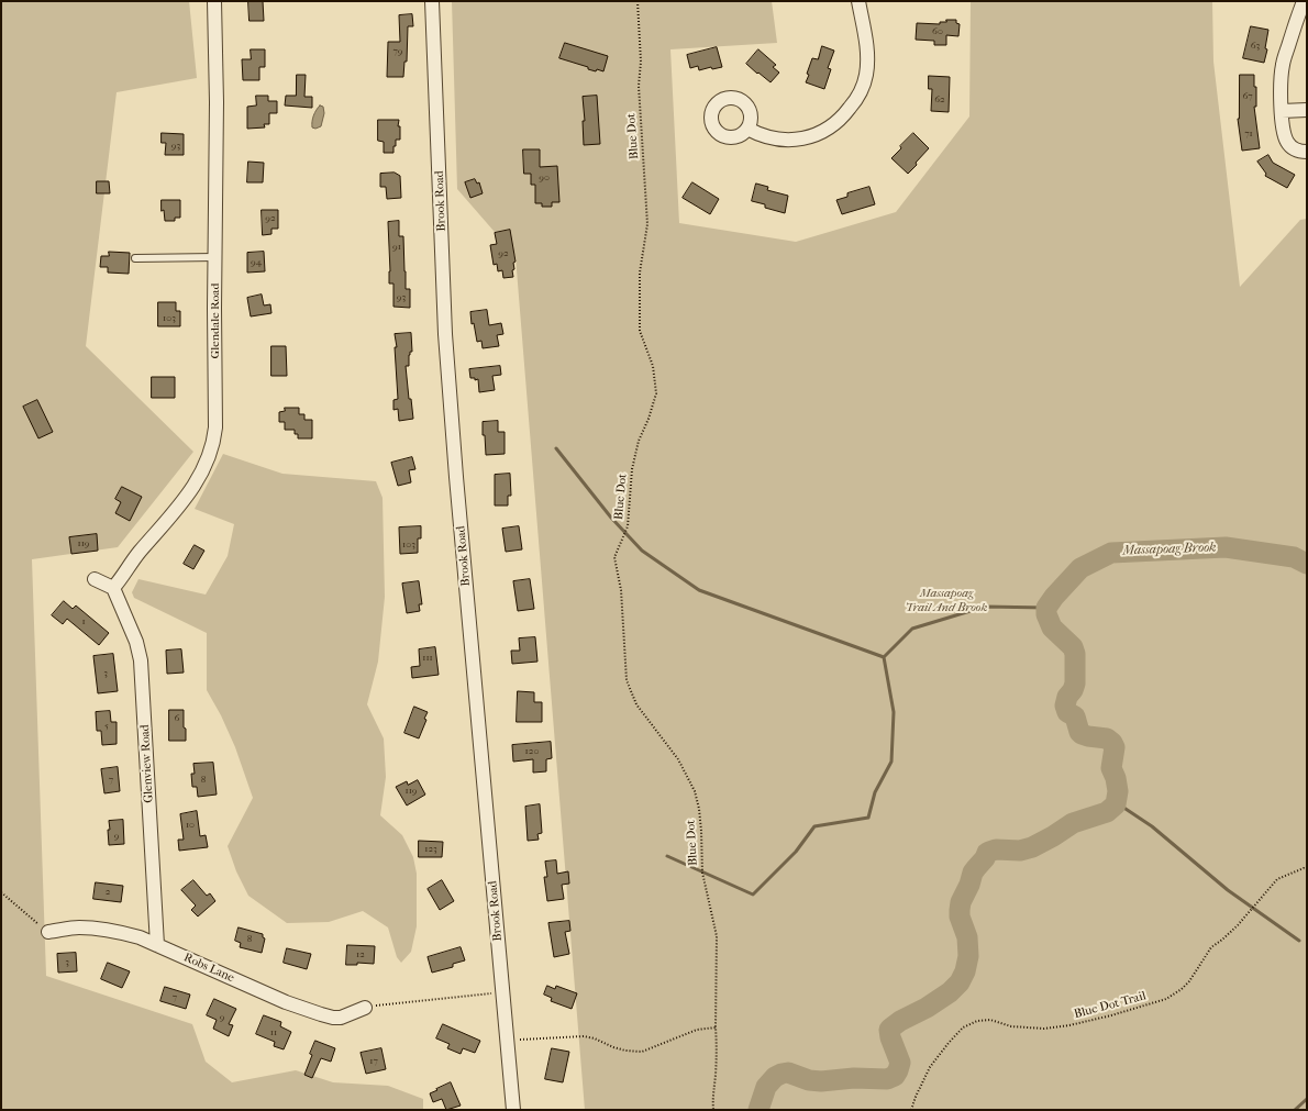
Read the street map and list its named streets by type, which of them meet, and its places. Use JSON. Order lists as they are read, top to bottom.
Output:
{
  "streets": {
    "street": [
      "Brook Road",
      "Glendale Road",
      "Glenview Road",
      "Robs Lane"
    ],
    "path": ["Blue Dot", "Blue Dot Trail"]
  },
  "crossings": [
    ["Glendale Road", "Glenview Road"],
    ["Glenview Road", "Robs Lane"]
  ],
  "water": ["Massapoag Brook"],
  "parks": ["Massapoag Trail And Brook"],
  "house_numbers": [
    "60",
    "63",
    "79",
    "67",
    "62",
    "71",
    "93",
    "90",
    "92",
    "91",
    "92",
    "94",
    "93",
    "103",
    "119",
    "103",
    "1",
    "111",
    "3",
    "6",
    "5",
    "120",
    "7",
    "8",
    "119",
    "10",
    "9",
    "123",
    "2",
    "8",
    "12",
    "3",
    "7",
    "9",
    "11",
    "17"
  ]
}
